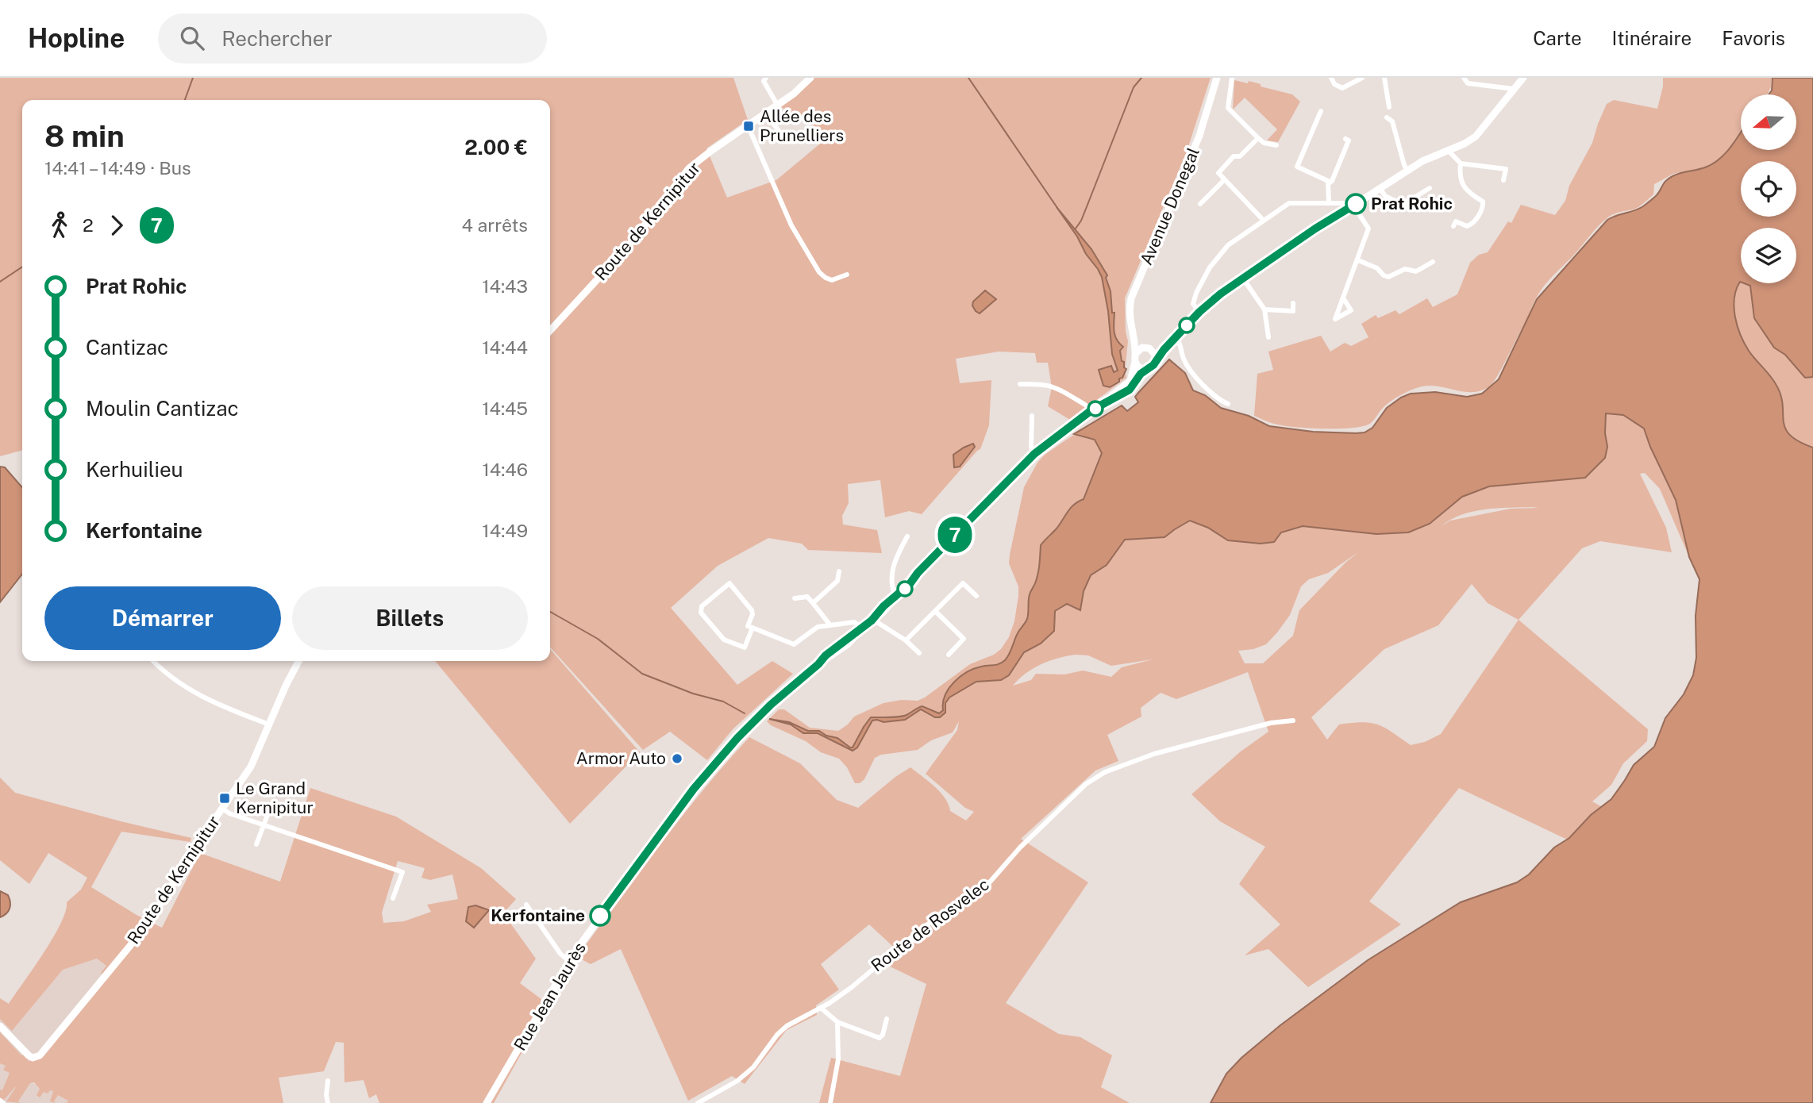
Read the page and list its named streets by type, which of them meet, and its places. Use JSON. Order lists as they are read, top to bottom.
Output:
{
  "streets": {
    "main road": ["Avenue Donegal", "Route de Kernipitur", "Rue Jean Jaurès"],
    "street": ["Route de Rosvelec"]
  },
  "places": {
    "transit": ["Allée des Prunelliers", "Le Grand Kernipitur"],
    "other": ["Prat Rohic", "Armor Auto", "Kerfontaine"]
  },
  "lines": ["bus line 7"],
  "north": "left",
  "page": {
    "header": "Hopline",
    "search": "Rechercher",
    "nav": ["Carte", "Itinéraire", "Favoris"],
    "on_map": "7",
    "heading": ["8 min", "14:41 – 14:49 · Bus", "2.00 €"],
    "legs": ["2", "7", "4 arrêts"],
    "list": [
      {
        "name": "Prat Rohic",
        "value": "14:43"
      },
      {
        "name": "Cantizac",
        "value": "14:44"
      },
      {
        "name": "Moulin Cantizac",
        "value": "14:45"
      },
      {
        "name": "Kerhuilieu",
        "value": "14:46"
      },
      {
        "name": "Kerfontaine",
        "value": "14:49"
      }
    ],
    "buttons": ["Démarrer", "Billets"]
  }
}
